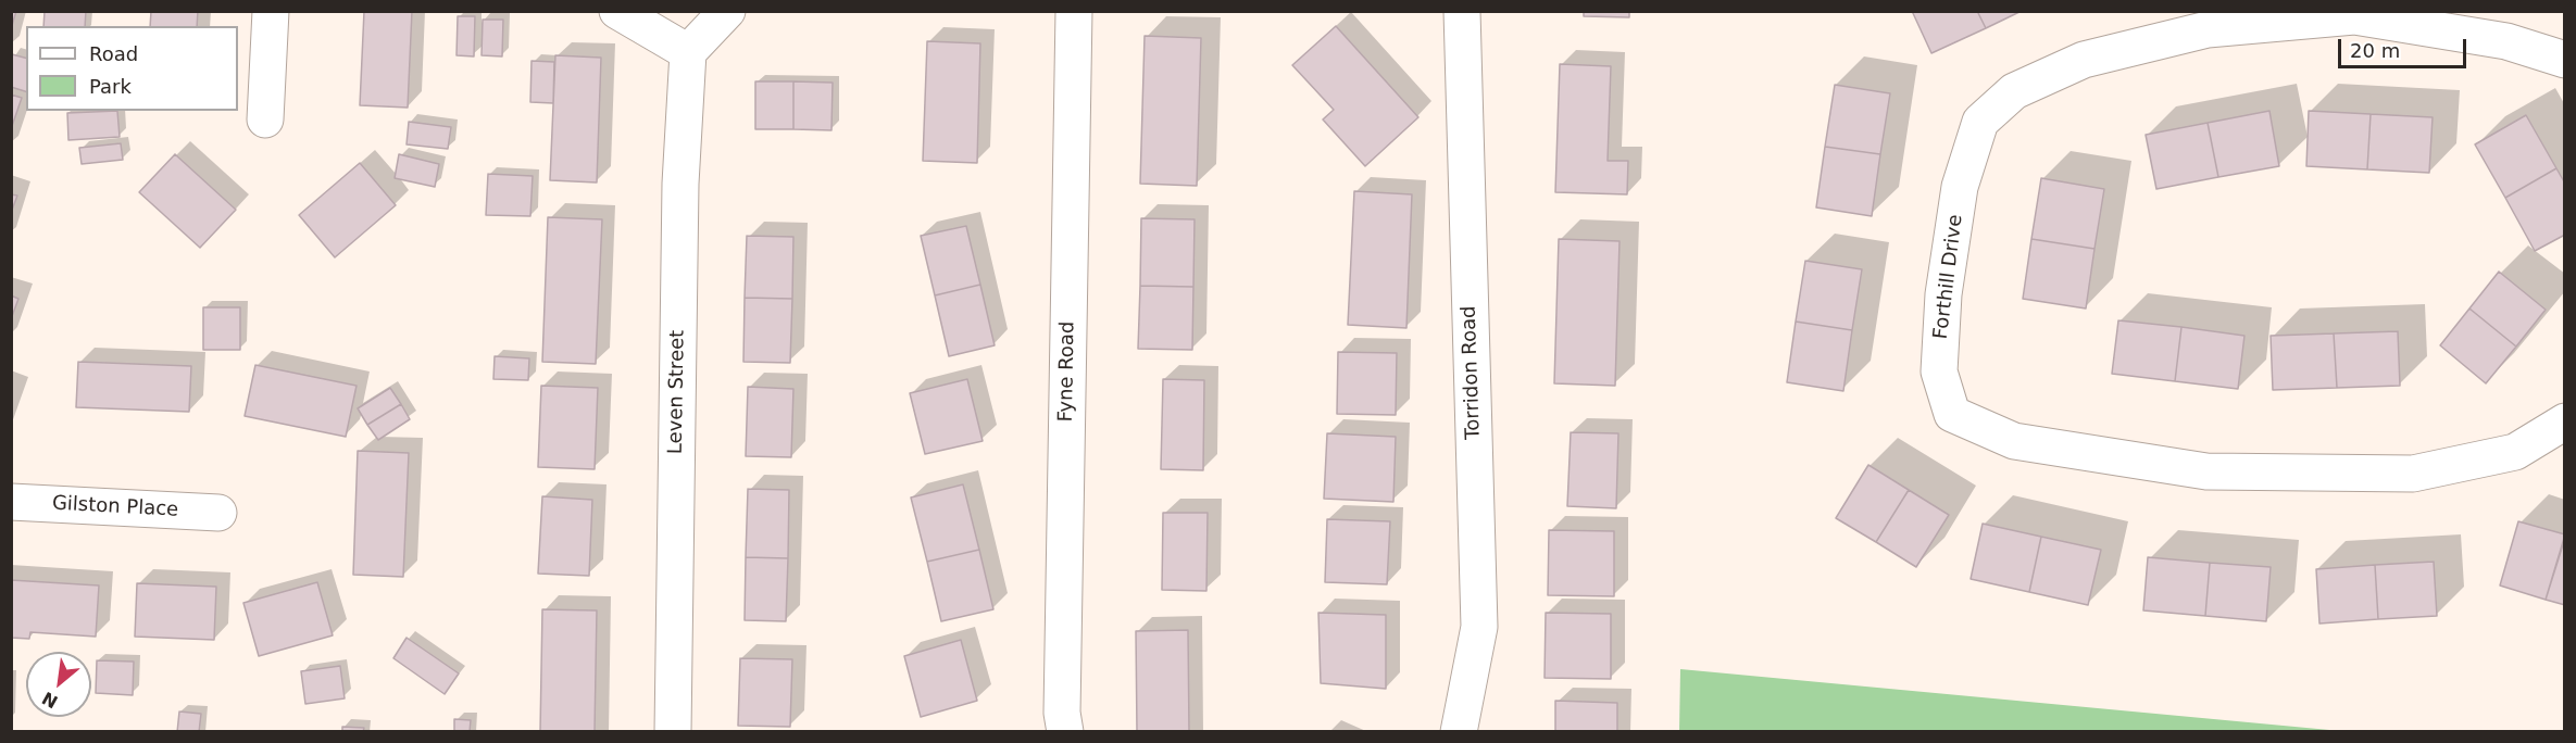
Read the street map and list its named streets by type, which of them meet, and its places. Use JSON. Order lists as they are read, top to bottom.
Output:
{
  "streets": {
    "street": [
      "Forthill Drive",
      "Fyne Road",
      "Torridon Road",
      "Leven Street",
      "Gilston Place"
    ]
  },
  "legend": ["Road", "Park"],
  "scale_bar": "20 m",
  "north": "bottom left"
}
